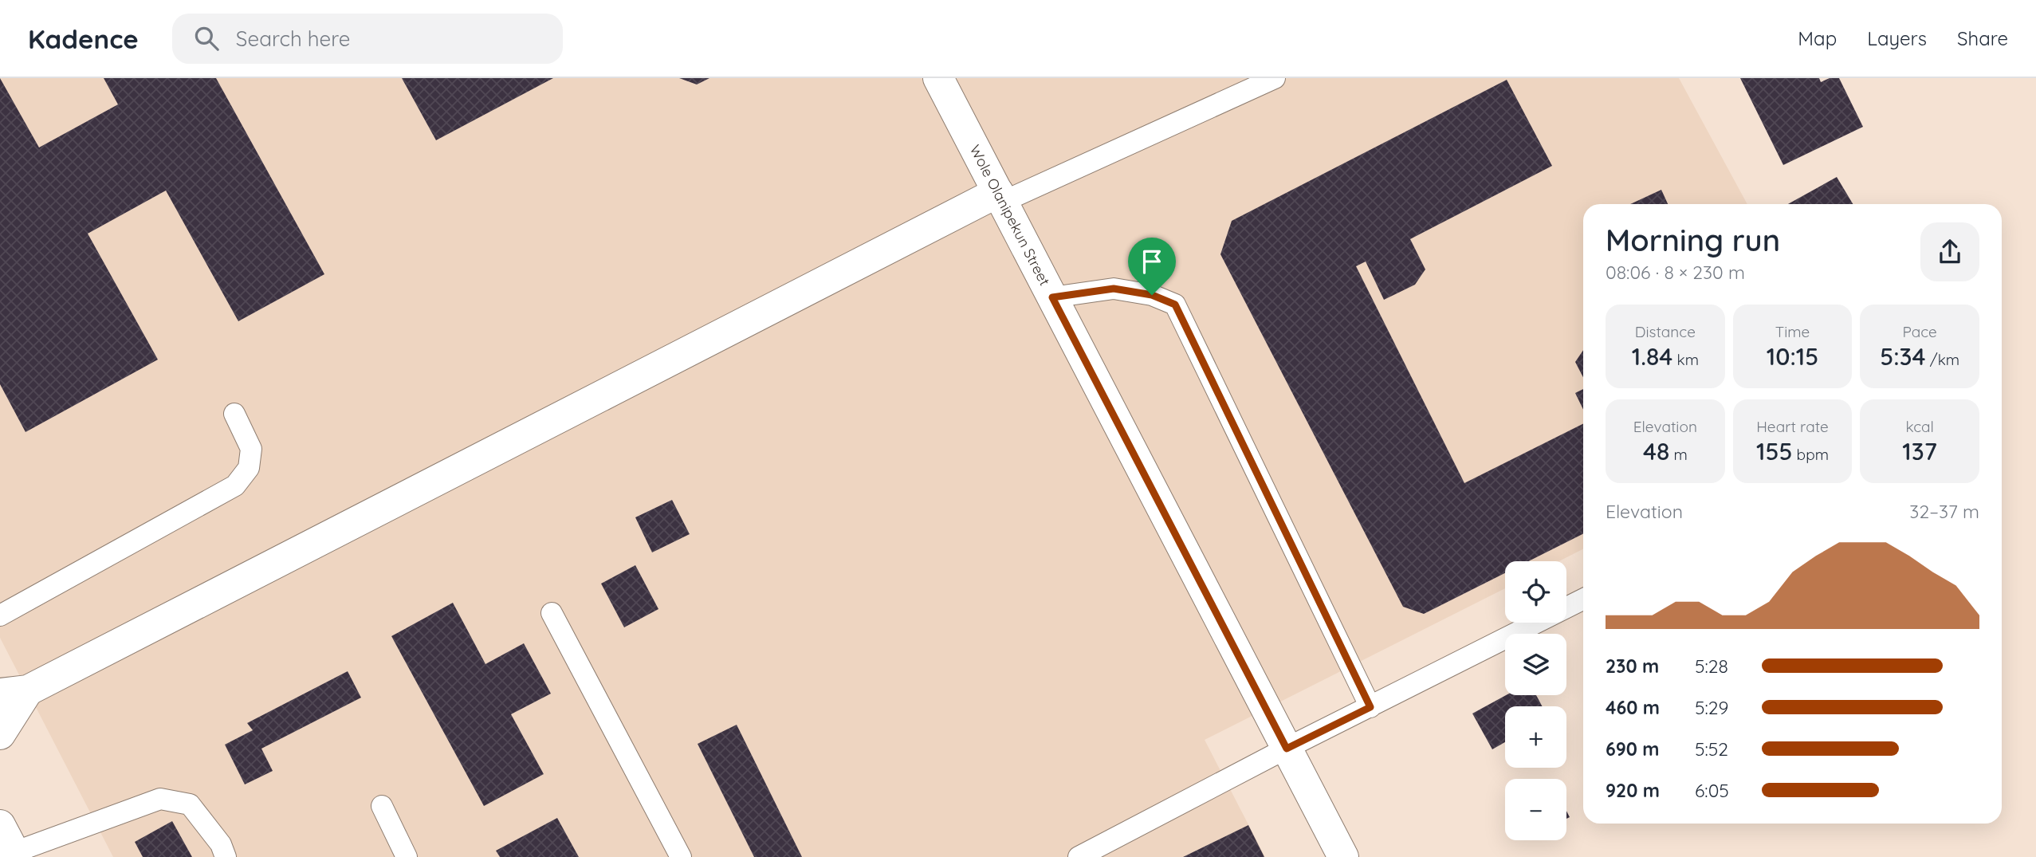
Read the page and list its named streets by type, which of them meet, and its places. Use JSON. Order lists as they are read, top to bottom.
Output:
{
  "streets": {
    "street": ["Wole Olanipekun Street"]
  },
  "page": {
    "header": "Kadence",
    "search": "Search here",
    "nav": ["Map", "Layers", "Share"],
    "heading": ["Morning run", "08:06 · 8 × 230 m"],
    "stats": [
      ["Distance", "1.84 km"],
      ["Time", "10:15"],
      ["Pace", "5:34 /km"],
      ["Elevation", "48 m"],
      ["Heart rate", "155 bpm"],
      ["kcal", "137"]
    ],
    "chart": ["Elevation", "32–37 m"],
    "map_buttons": ["+", "−"],
    "list": [
      {
        "name": "230 m",
        "note": "5:28"
      },
      {
        "name": "460 m",
        "note": "5:29"
      },
      {
        "name": "690 m",
        "note": "5:52"
      },
      {
        "name": "920 m",
        "note": "6:05"
      }
    ]
  }
}
